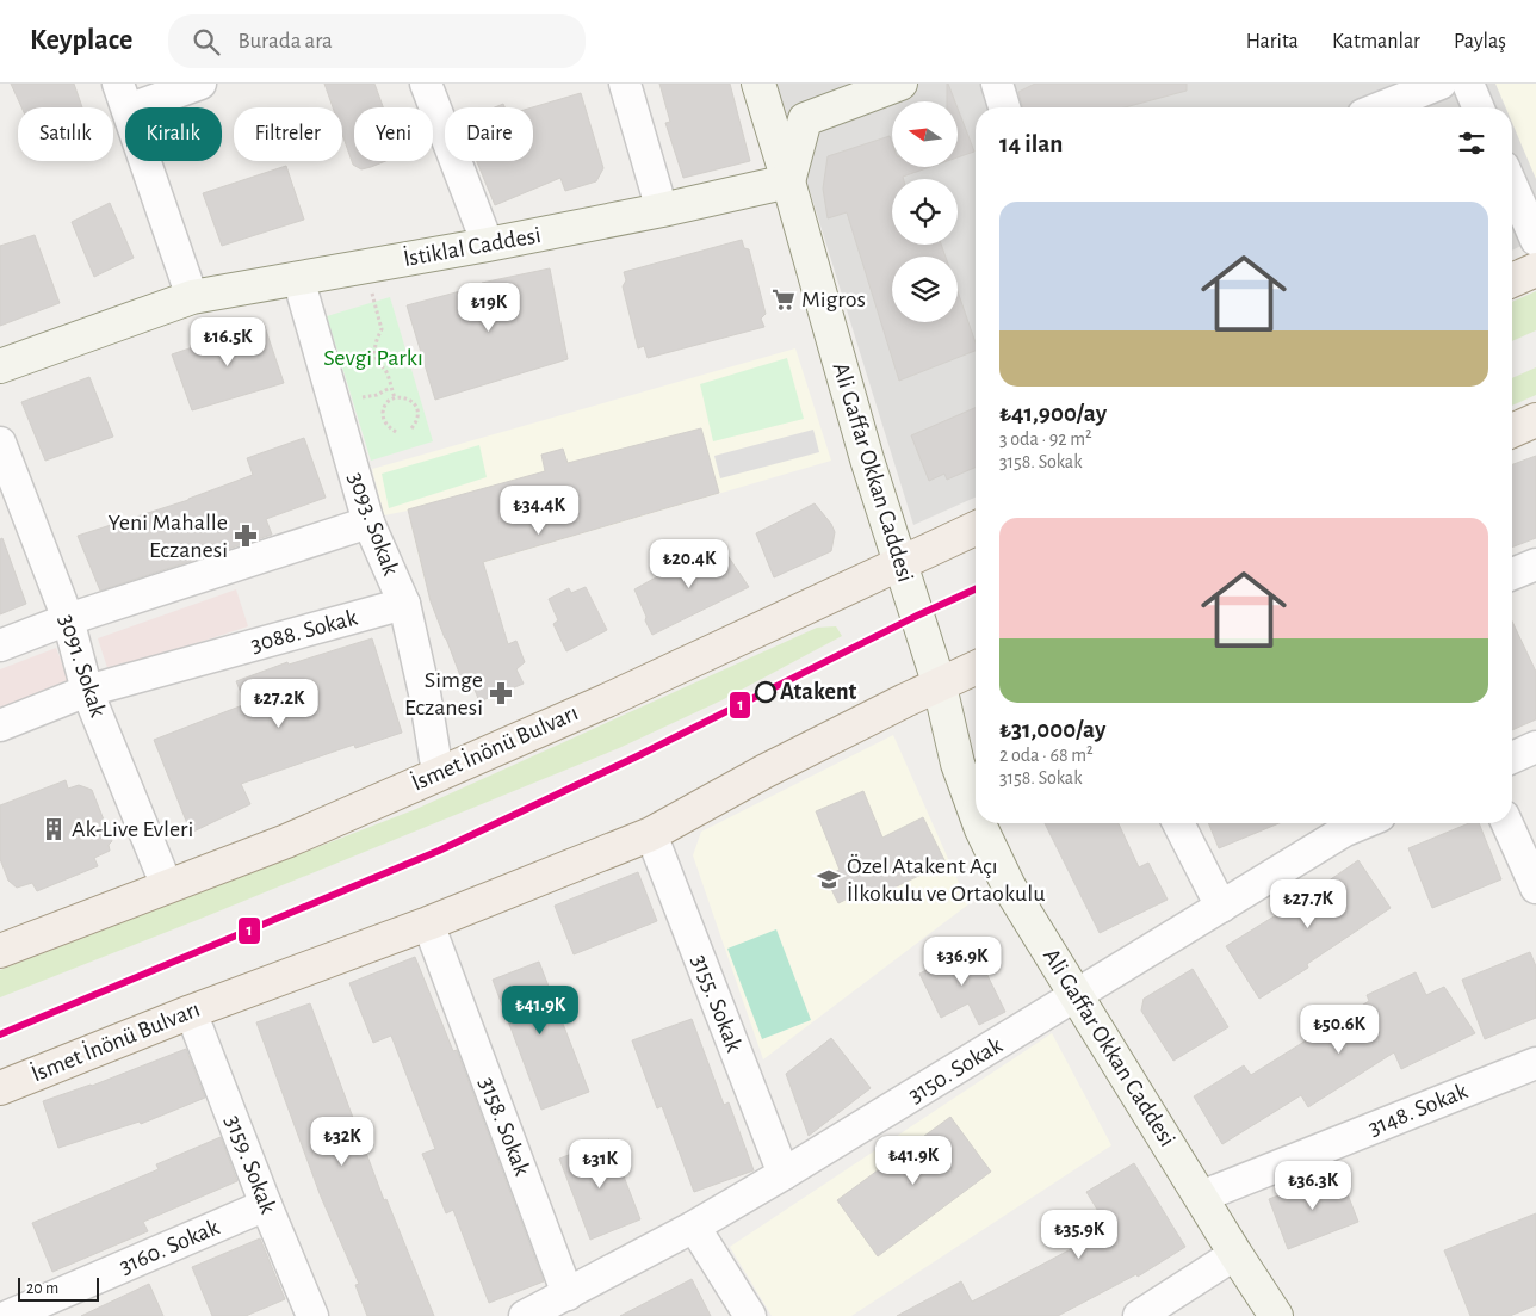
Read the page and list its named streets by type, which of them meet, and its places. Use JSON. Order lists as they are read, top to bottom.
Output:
{
  "streets": {
    "main road": ["İsmet İnönü Bulvarı"],
    "street": [
      "İstiklal Caddesi",
      "Ali Gaffar Okkan Caddesi",
      "3093. Sokak",
      "3088. Sokak",
      "3091. Sokak",
      "3155. Sokak",
      "3150. Sokak",
      "3148. Sokak",
      "3158. Sokak",
      "3159. Sokak",
      "3160. Sokak"
    ]
  },
  "crossings": [
    ["İstiklal Caddesi", "Ali Gaffar Okkan Caddesi"],
    ["İstiklal Caddesi", "3093. Sokak"],
    ["Ali Gaffar Okkan Caddesi", "İsmet İnönü Bulvarı"],
    ["Ali Gaffar Okkan Caddesi", "3150. Sokak"],
    ["Ali Gaffar Okkan Caddesi", "3148. Sokak"],
    ["3093. Sokak", "3088. Sokak"],
    ["3093. Sokak", "İsmet İnönü Bulvarı"],
    ["3088. Sokak", "3091. Sokak"],
    ["3091. Sokak", "İsmet İnönü Bulvarı"],
    ["İsmet İnönü Bulvarı", "3155. Sokak"],
    ["İsmet İnönü Bulvarı", "3158. Sokak"],
    ["İsmet İnönü Bulvarı", "3159. Sokak"],
    ["3155. Sokak", "3150. Sokak"],
    ["3150. Sokak", "3158. Sokak"],
    ["3159. Sokak", "3160. Sokak"]
  ],
  "parks": ["Sevgi Parkı"],
  "places": {
    "supermarket": ["Migros"],
    "pharmacy": ["Yeni Mahalle Eczanesi", "Simge Eczanesi"],
    "other": ["Atakent"],
    "building": ["Ak-Live Evleri"],
    "school or university": ["Özel Atakent Açı İlkokulu ve Ortaokulu"]
  },
  "lines": ["transit line 1"],
  "scale_bar": "20 m",
  "north": "left",
  "page": {
    "header": "Keyplace",
    "search": "Burada ara",
    "nav": ["Harita", "Katmanlar", "Paylaş"],
    "chip": [
      "Satılık",
      "Kiralık",
      "Filtreler",
      "Yeni",
      "Daire"
    ],
    "heading": "14 ilan",
    "list": [
      {
        "name": "₺41,900/ay",
        "note": "3 oda · 92 m² · 3158. Sokak"
      },
      {
        "name": "₺31,000/ay",
        "note": "2 oda · 68 m² · 3158. Sokak"
      }
    ],
    "price": [
      "₺19K",
      "₺16.5K",
      "₺34.4K",
      "₺20.4K",
      "₺27.2K",
      "₺27.7K",
      "₺36.9K",
      "₺41.9K",
      "₺50.6K",
      "₺32K",
      "₺41.9K",
      "₺31K",
      "₺36.3K",
      "₺35.9K"
    ],
    "scale": "20 m"
  }
}
